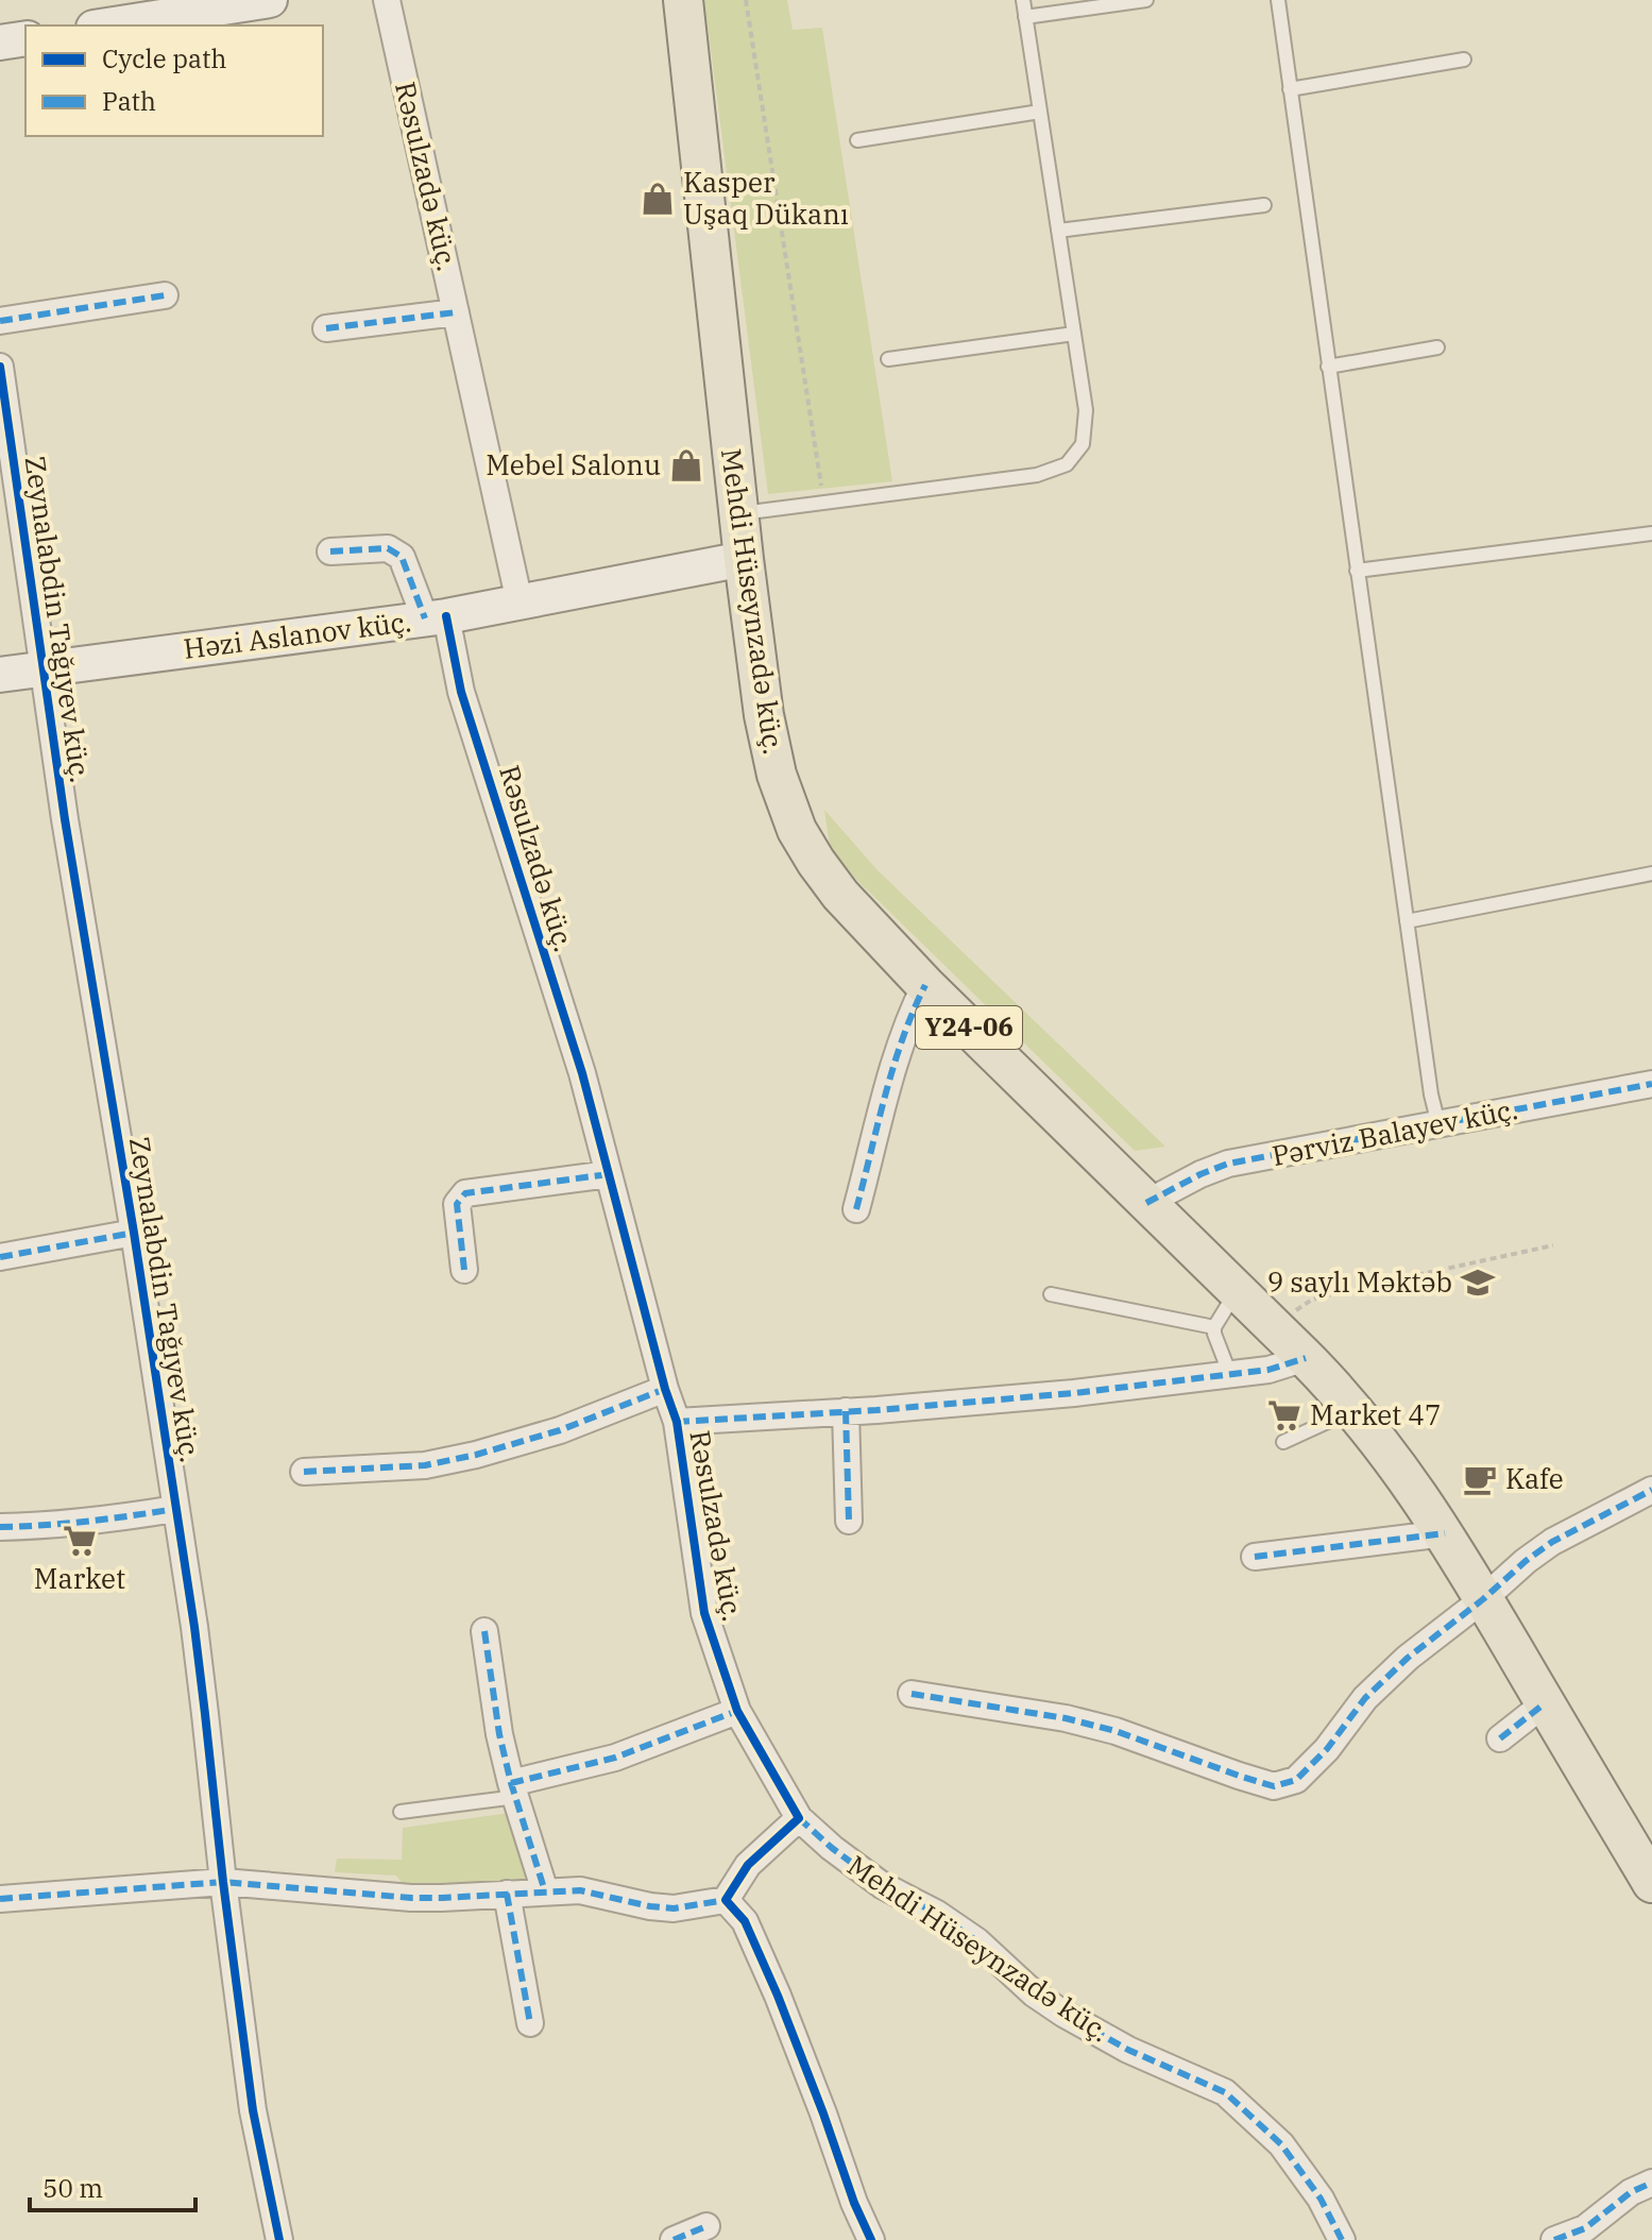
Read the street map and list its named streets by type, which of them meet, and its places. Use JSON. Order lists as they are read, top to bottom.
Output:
{
  "streets": {
    "main road": ["Mehdi Hüseynzadə küç.", "Həzi Aslanov küç.", "Y24-06"],
    "street": ["Rəsulzadə küç.", "Zeynalabdin Tağıyev küç.", "Pərviz Balayev küç."]
  },
  "crossings": [
    ["Rəsulzadə küç.", "Mehdi Hüseynzadə küç."],
    ["Rəsulzadə küç.", "Həzi Aslanov küç."],
    ["Mehdi Hüseynzadə küç.", "Həzi Aslanov küç."],
    ["Mehdi Hüseynzadə küç.", "Pərviz Balayev küç."],
    ["Zeynalabdin Tağıyev küç.", "Həzi Aslanov küç."]
  ],
  "places": {
    "shop": ["Kasper Uşaq Dükanı", "Mebel Salonu"],
    "school or university": ["9 saylı Məktəb"],
    "supermarket": ["Market 47", "Market"],
    "cafe": ["Kafe"]
  },
  "legend": ["Cycle path", "Path"],
  "scale_bar": "50 m"
}
